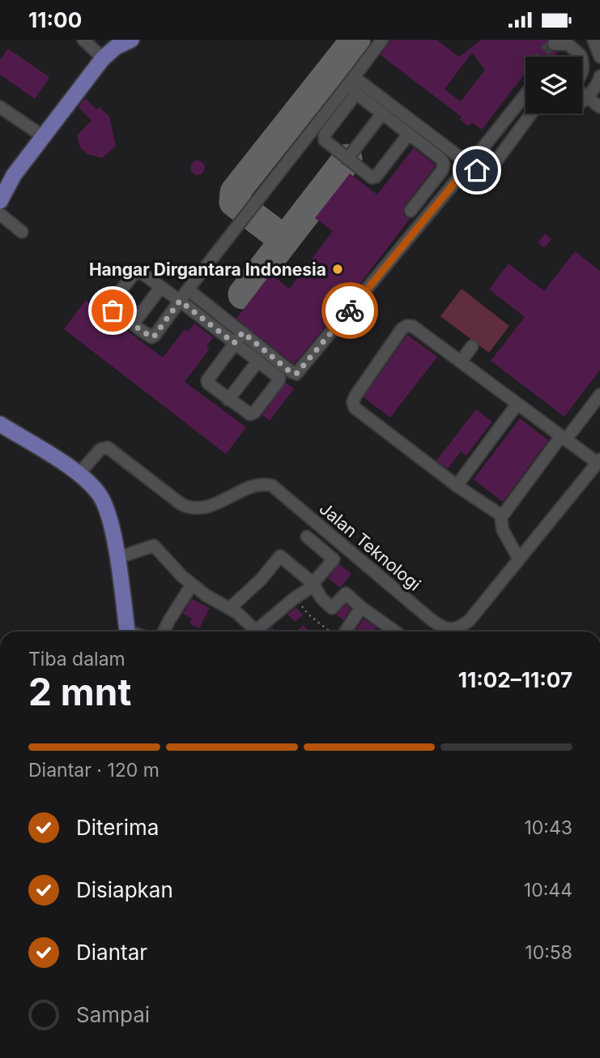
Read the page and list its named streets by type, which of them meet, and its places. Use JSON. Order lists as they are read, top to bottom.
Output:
{
  "streets": {
    "street": ["Jalan Teknologi"]
  },
  "places": ["Hangar Dirgantara Indonesia"],
  "page": {
    "status": "11:00",
    "heading": ["2 mnt", "Tiba dalam", "11:02–11:07"],
    "bar": "Diantar · 120 m",
    "list": [
      ["Diterima", "10:43"],
      ["Disiapkan", "10:44"],
      ["Diantar", "10:58"],
      "Sampai"
    ]
  }
}
